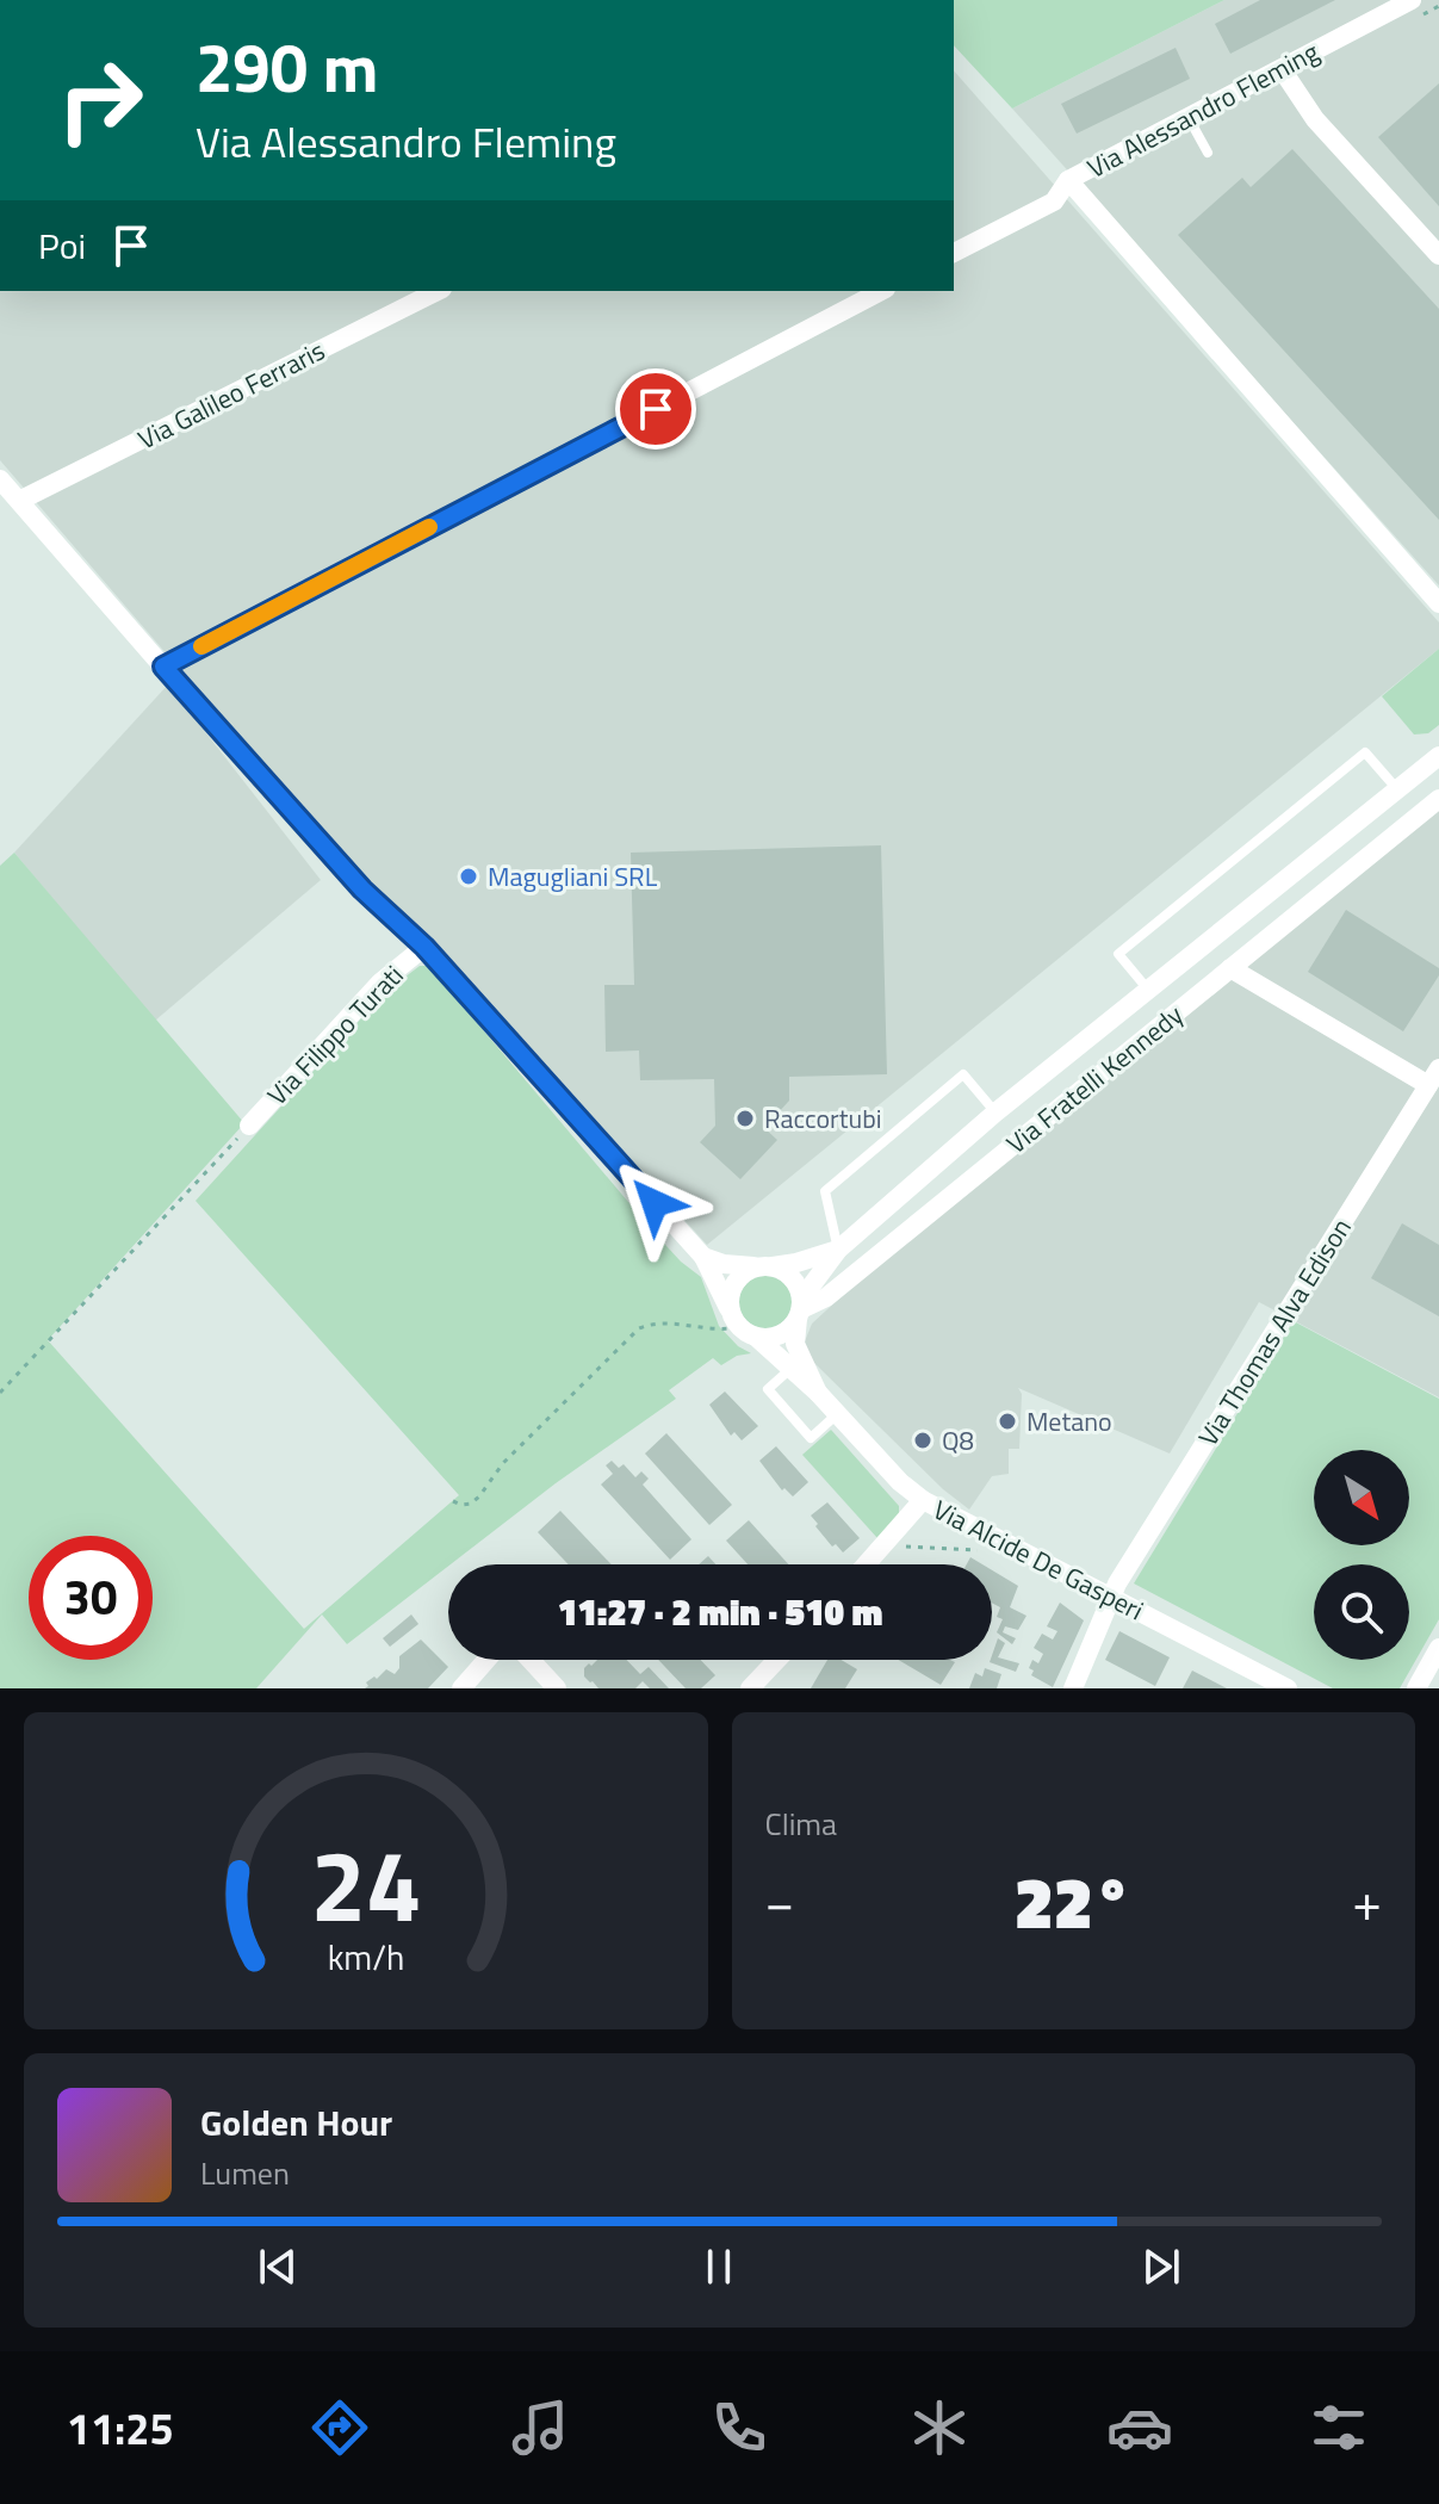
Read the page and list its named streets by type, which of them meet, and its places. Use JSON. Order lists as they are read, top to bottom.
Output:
{
  "streets": {
    "street": [
      "Via Alessandro Fleming",
      "Via Galileo Ferraris",
      "Via Filippo Turati",
      "Via Fratelli Kennedy",
      "Via Thomas Alva Edison",
      "Via Alcide De Gasperi"
    ]
  },
  "crossings": [
    ["Via Fratelli Kennedy", "Via Alcide De Gasperi"],
    ["Via Thomas Alva Edison", "Via Alcide De Gasperi"]
  ],
  "places": [
    "Magugliani SRL",
    "Raccortubi",
    "Metano",
    "Q8"
  ],
  "north": "bottom right",
  "page": {
    "turn": ["290 m", "Via Alessandro Fleming"],
    "then": "Poi",
    "limit": "30",
    "trip": "11:27 · 2 min · 510 m",
    "tile": "Clima",
    "heat": ["−", "22°", "+"],
    "song": ["Golden Hour", "Lumen"],
    "tabs": "11:25",
    "gauge": ["24", "km/h"]
  }
}
